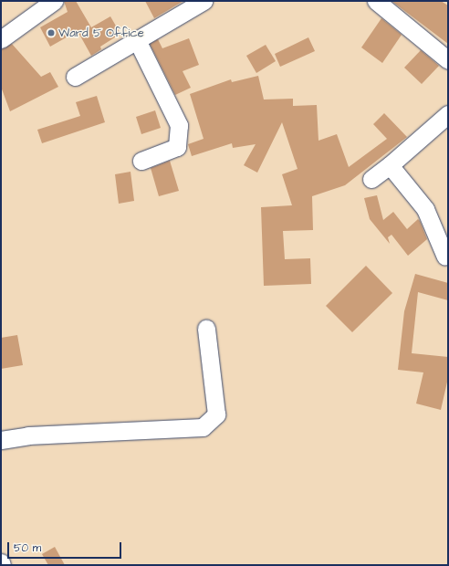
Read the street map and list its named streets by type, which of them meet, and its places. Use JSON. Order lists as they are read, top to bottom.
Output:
{
  "places": ["Ward 5 Office"],
  "scale_bar": "50 m"
}
